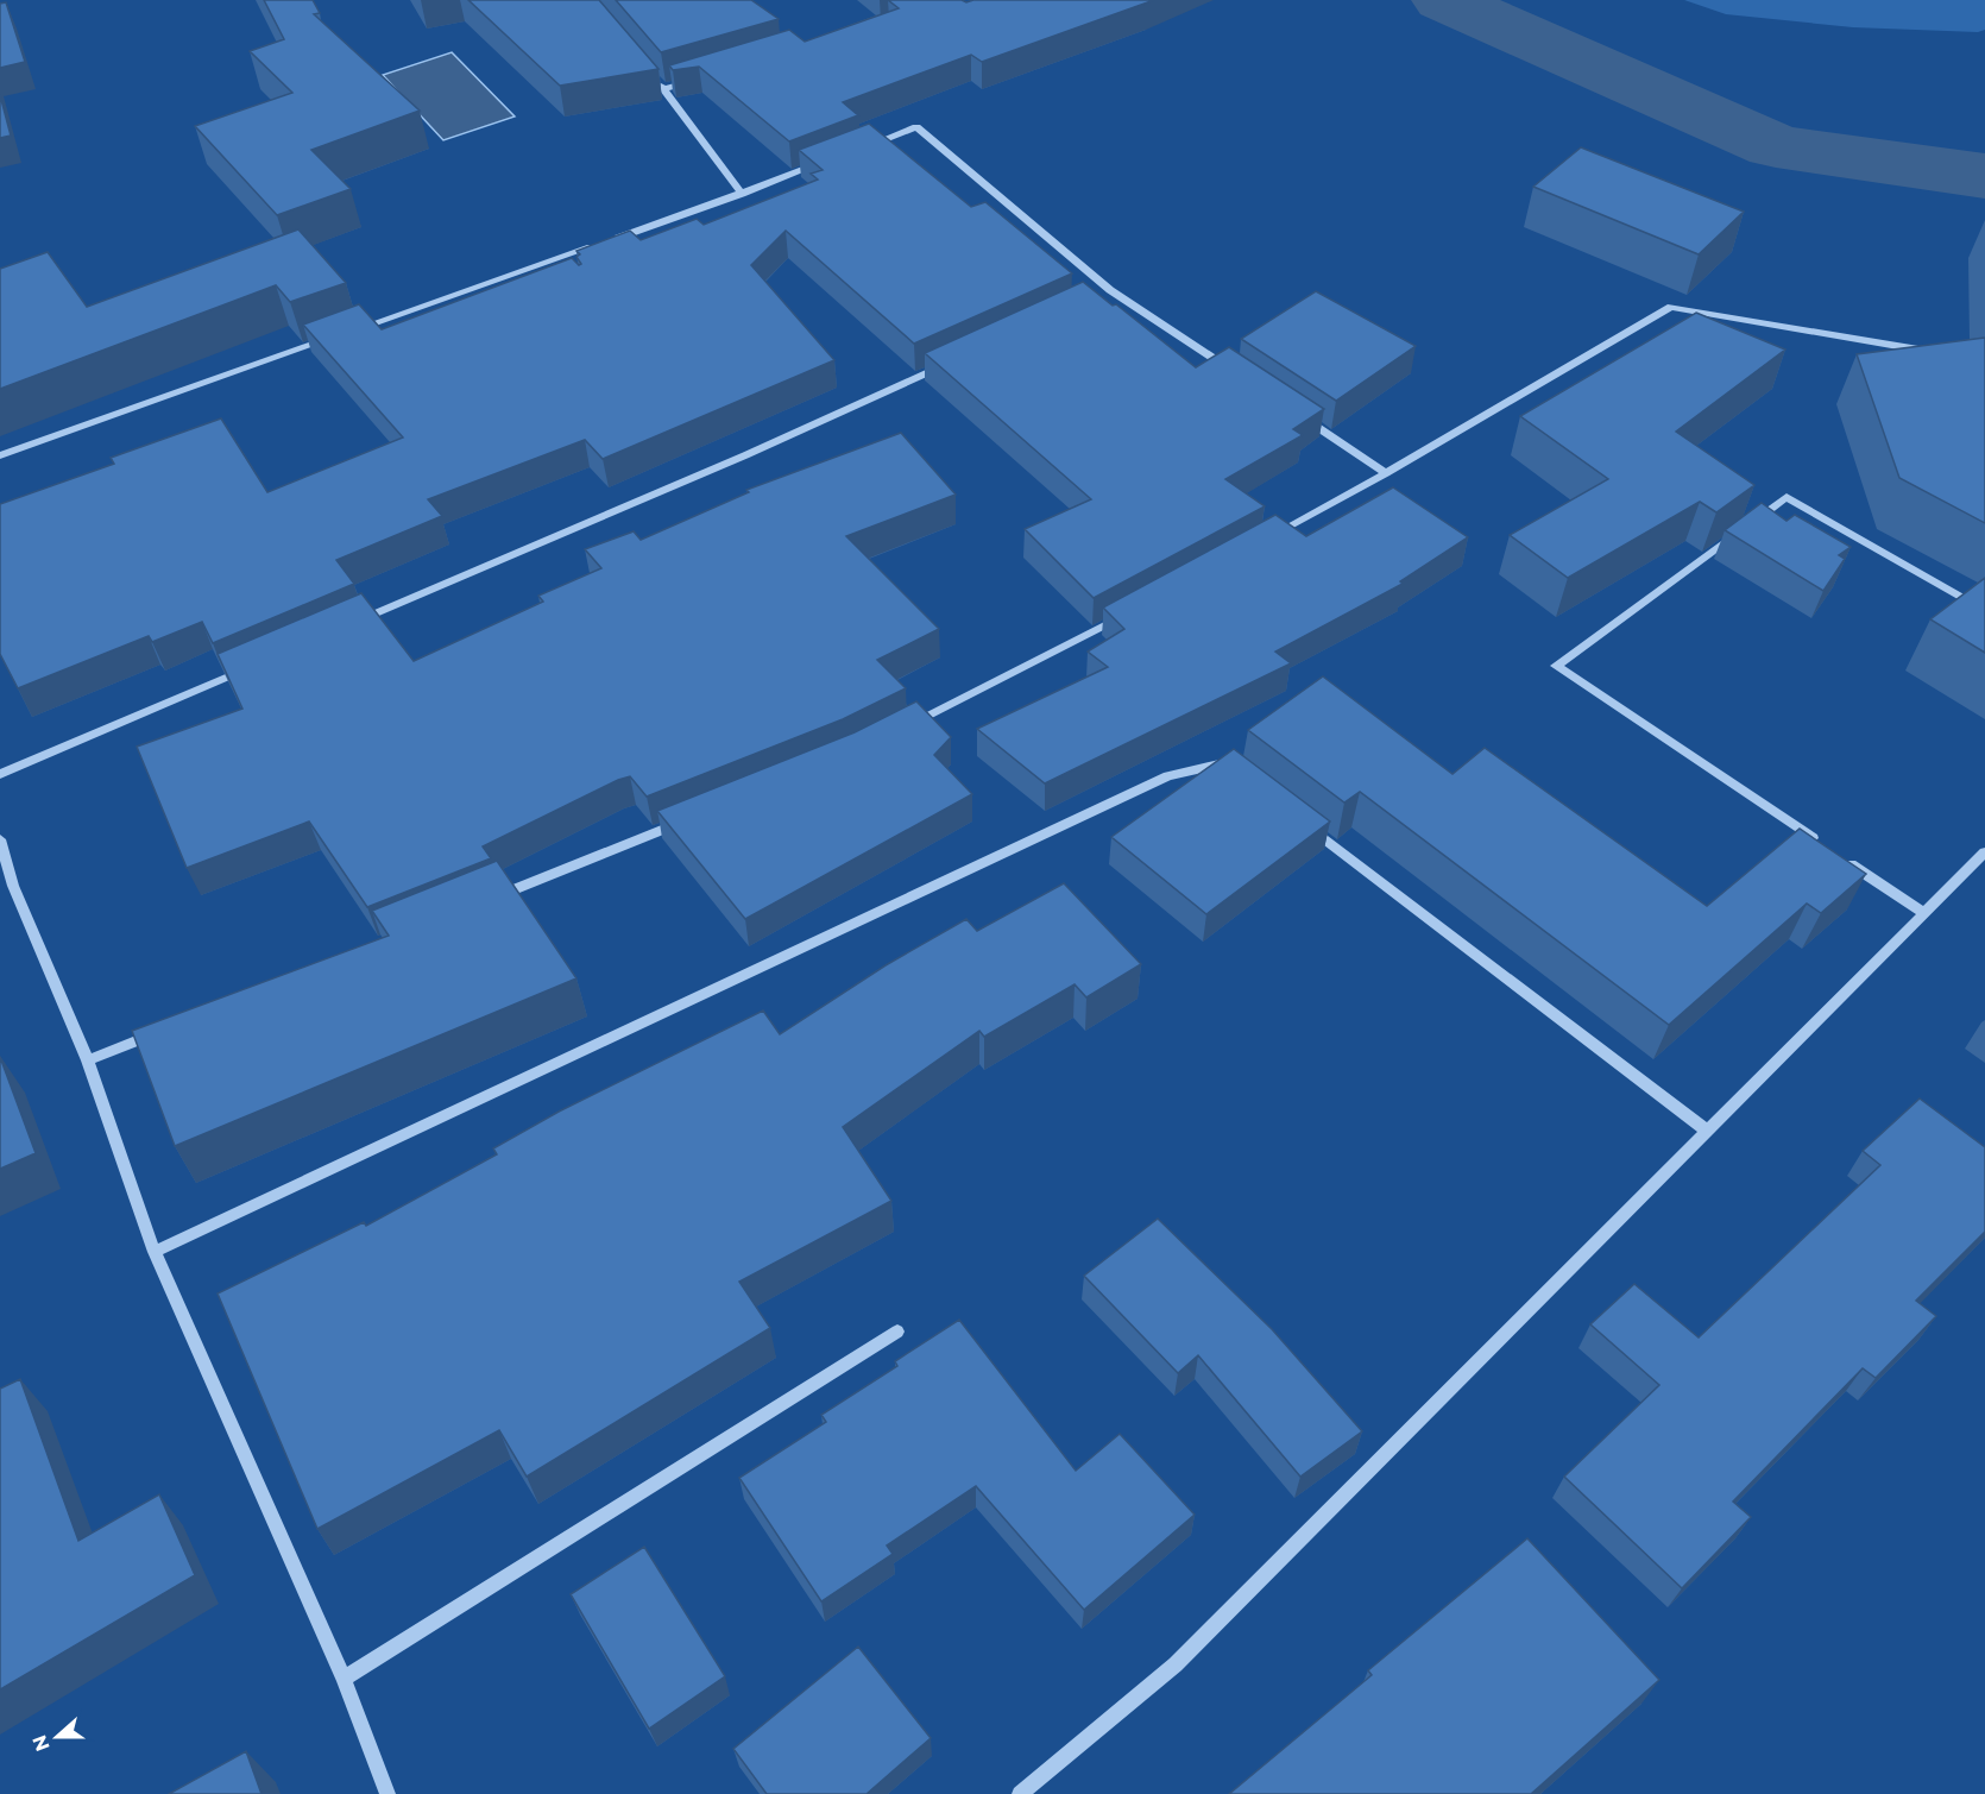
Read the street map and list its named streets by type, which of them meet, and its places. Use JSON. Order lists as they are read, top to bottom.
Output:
{
  "north": "left"
}
